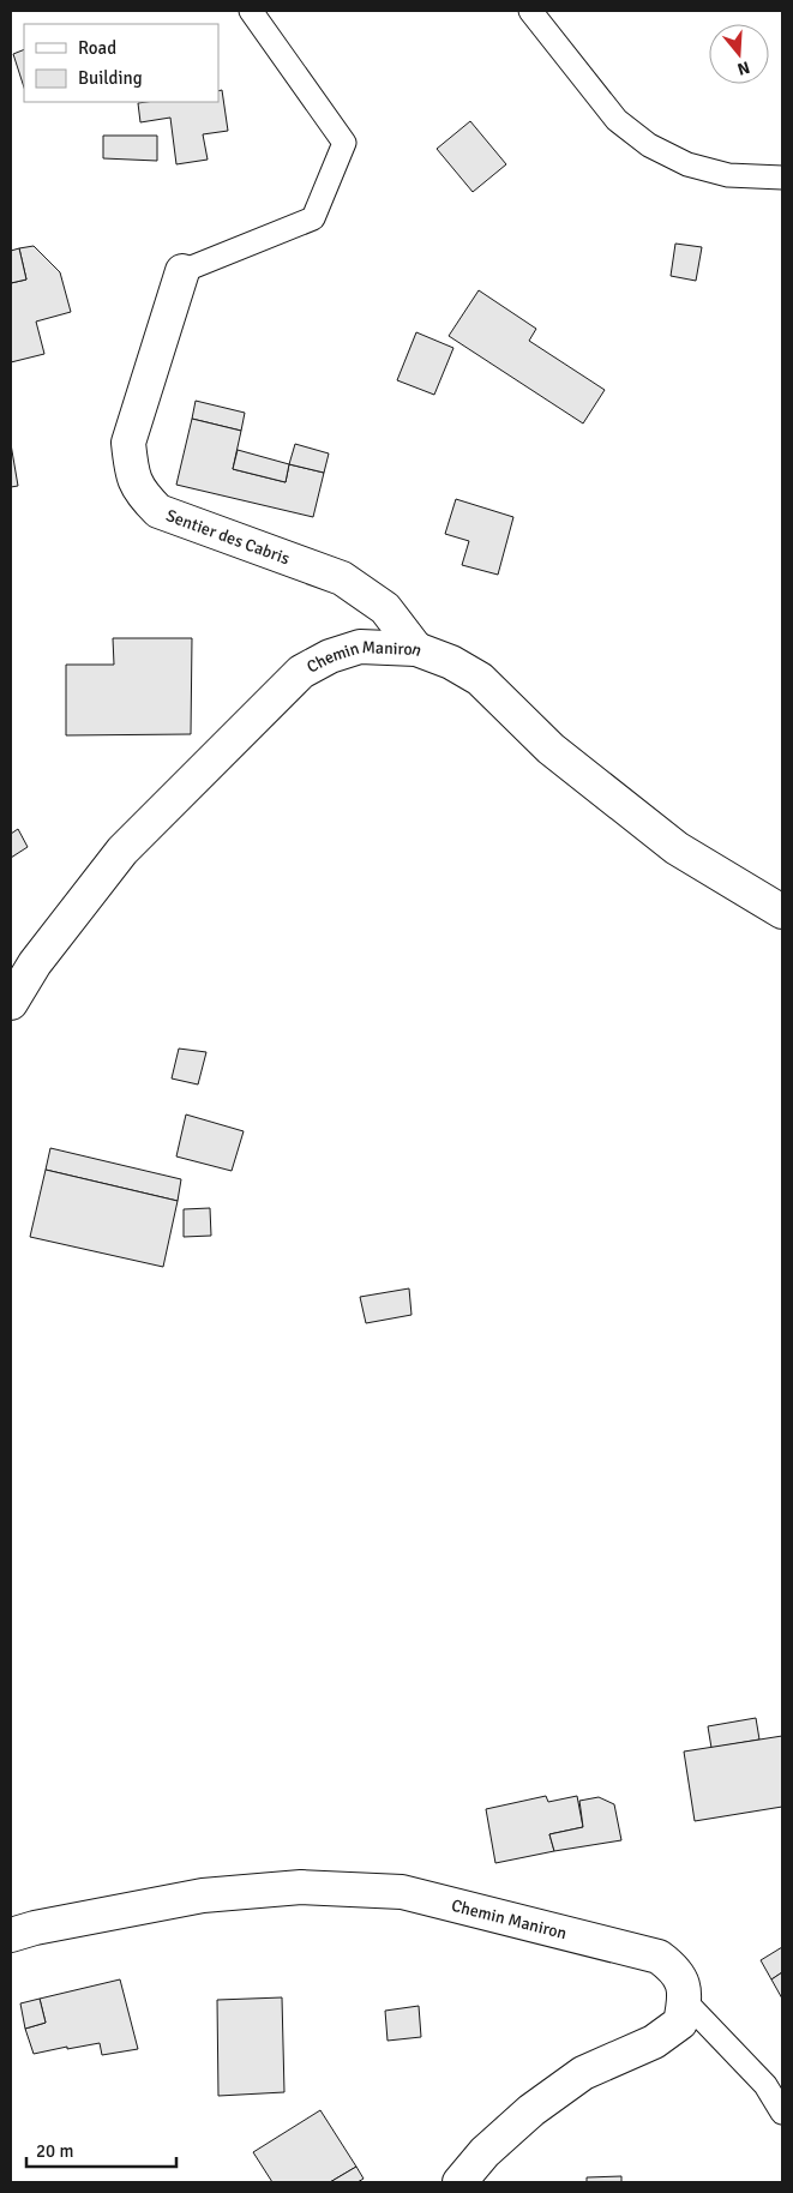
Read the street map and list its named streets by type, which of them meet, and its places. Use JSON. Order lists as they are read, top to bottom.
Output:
{
  "streets": {
    "street": ["Sentier des Cabris", "Chemin Maniron"]
  },
  "crossings": [
    ["Sentier des Cabris", "Chemin Maniron"]
  ],
  "legend": ["Road", "Building"],
  "scale_bar": "20 m",
  "north": "bottom"
}
